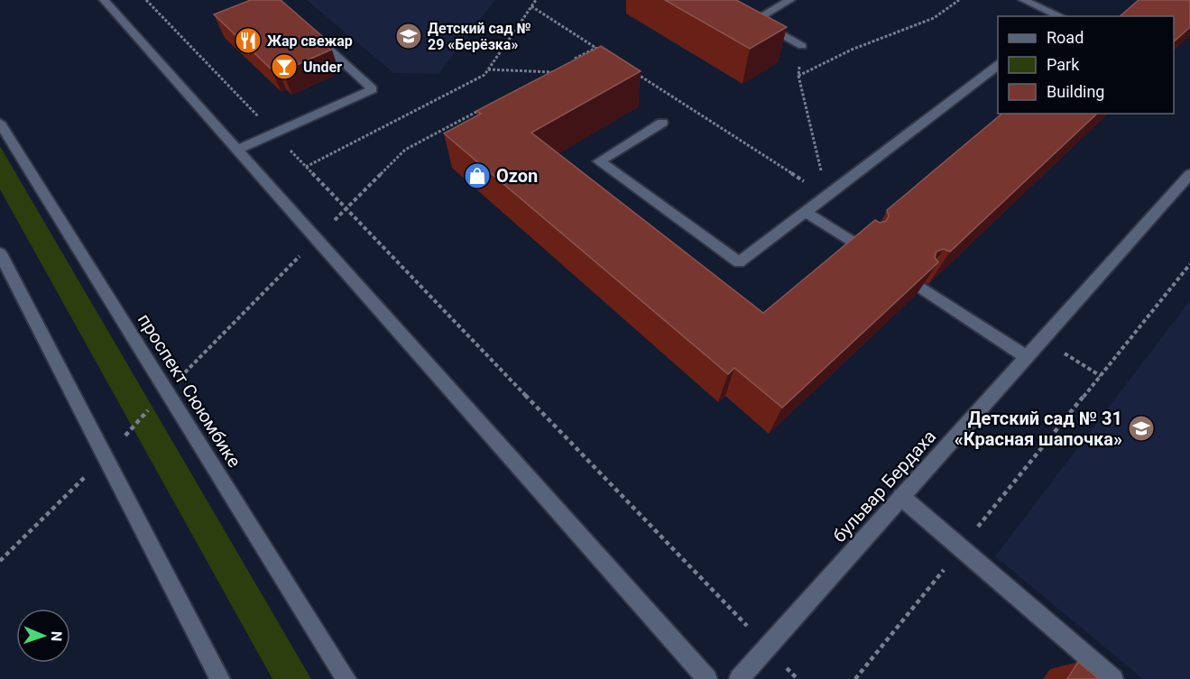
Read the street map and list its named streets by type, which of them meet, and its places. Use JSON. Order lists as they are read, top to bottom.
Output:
{
  "streets": {
    "street": ["проспект Сююмбике", "бульвар Бердаха"]
  },
  "places": {
    "school or university": ["Детский сад № 29 «Берёзка»", "Детский сад № 31 «Красная шапочка»"],
    "restaurant": ["Жар свежар"],
    "bar": ["Under"],
    "shop": ["Ozon"]
  },
  "legend": ["Road", "Park", "Building"],
  "north": "right"
}
